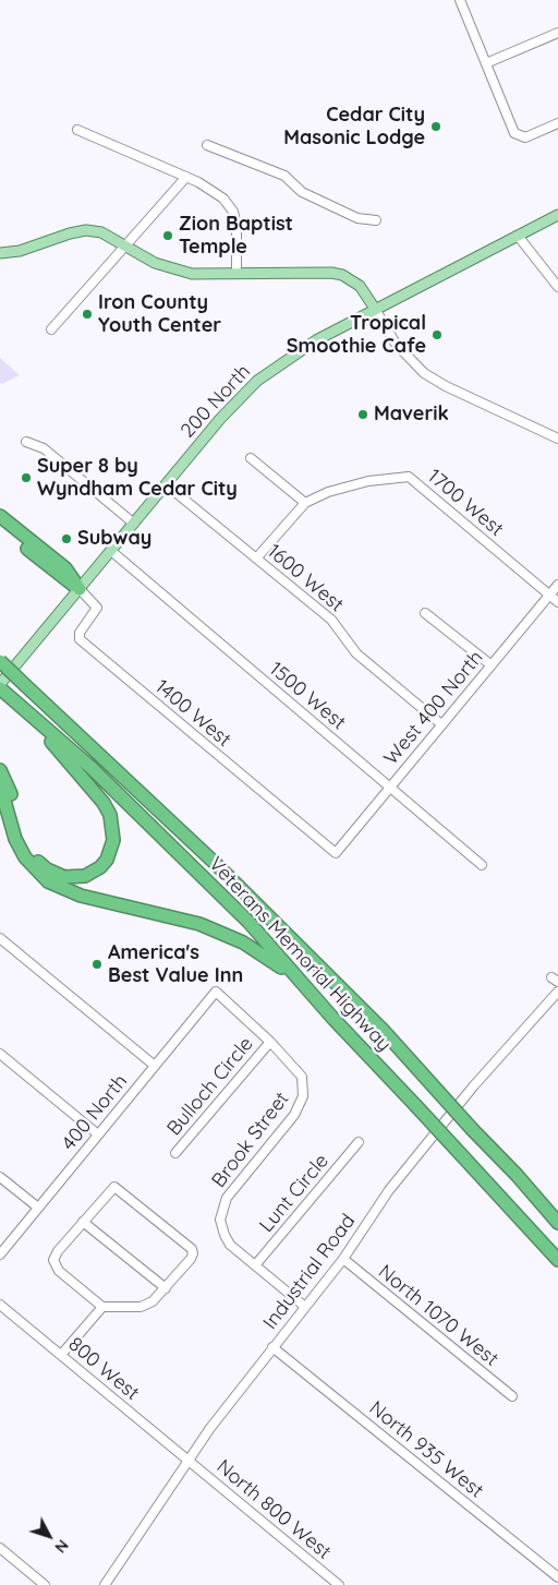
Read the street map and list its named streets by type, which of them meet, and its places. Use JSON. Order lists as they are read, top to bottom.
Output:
{
  "streets": {
    "highway": ["Veterans Memorial Highway"],
    "main road": ["200 North"],
    "street": [
      "1700 West",
      "1600 West",
      "1500 West",
      "West 400 North",
      "1400 West",
      "Bulloch Circle",
      "400 North",
      "Brook Street",
      "Lunt Circle",
      "Industrial Road",
      "North 1070 West",
      "800 West",
      "North 935 West",
      "North 800 West"
    ]
  },
  "crossings": [
    ["200 North", "1600 West"],
    ["200 North", "1500 West"],
    ["200 North", "1400 West"],
    ["1700 West", "1600 West"],
    ["1700 West", "West 400 North"],
    ["1600 West", "West 400 North"],
    ["1500 West", "West 400 North"],
    ["West 400 North", "1400 West"],
    ["Bulloch Circle", "Brook Street"],
    ["400 North", "Brook Street"],
    ["Brook Street", "Lunt Circle"],
    ["Brook Street", "Industrial Road"],
    ["Industrial Road", "North 1070 West"],
    ["Industrial Road", "800 West"],
    ["Industrial Road", "North 935 West"],
    ["Industrial Road", "North 800 West"],
    ["800 West", "North 800 West"]
  ],
  "places": [
    "Cedar City Masonic Lodge",
    "Zion Baptist Temple",
    "Iron County Youth Center",
    "Tropical Smoothie Cafe",
    "Maverik",
    "Super 8 by Wyndham Cedar City",
    "Subway",
    "America's Best Value Inn"
  ],
  "north": "bottom right"
}
